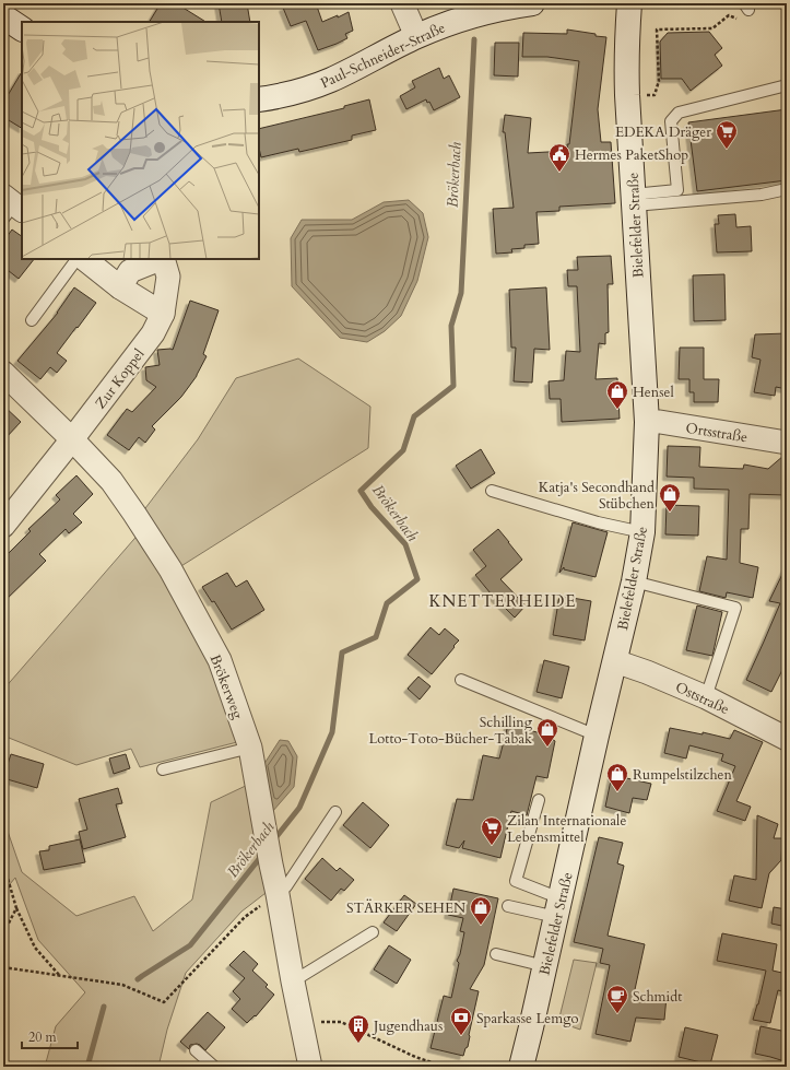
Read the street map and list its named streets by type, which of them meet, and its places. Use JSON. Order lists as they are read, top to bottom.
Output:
{
  "streets": {
    "main road": ["Paul-Schneider-Straße", "Bielefelder Straße"],
    "street": [
      "Zur Koppel",
      "Ortsstraße",
      "Brökerweg",
      "Oststraße"
    ]
  },
  "crossings": [
    ["Bielefelder Straße", "Ortsstraße"],
    ["Bielefelder Straße", "Oststraße"],
    ["Zur Koppel", "Brökerweg"]
  ],
  "districts": ["KNETTERHEIDE"],
  "water": ["Brökerbach"],
  "places": {
    "supermarket": ["EDEKA Dräger", "Zilan Internationale Lebensmittel"],
    "public building": ["Hermes PaketShop"],
    "shop": [
      "Hensel",
      "Katja's Secondhand Stübchen",
      "Schilling Lotto-Toto-Bücher-Tabak",
      "Rumpelstilzchen",
      "STÄRKER SEHEN"
    ],
    "cafe": ["Schmidt"],
    "bank": ["Sparkasse Lemgo"],
    "building": ["Jugendhaus"]
  },
  "scale_bar": "20 m"
}
